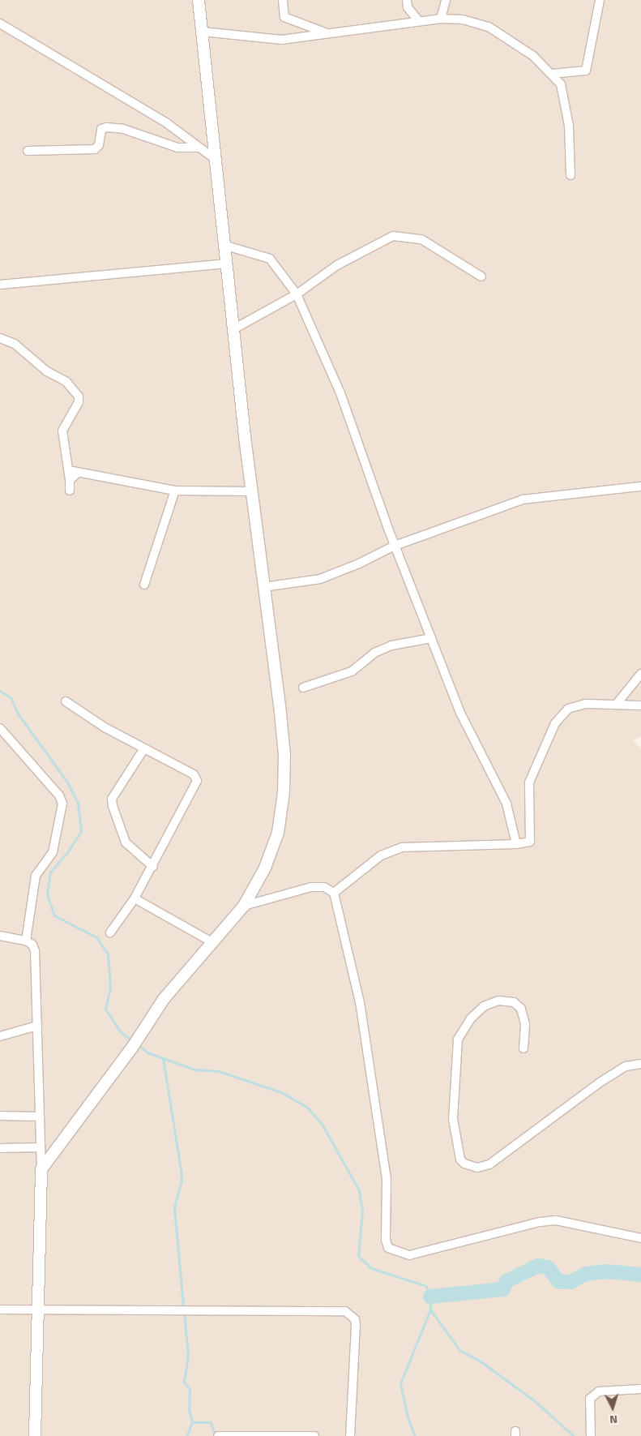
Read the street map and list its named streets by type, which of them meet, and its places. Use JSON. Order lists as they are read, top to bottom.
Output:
{
  "north": "bottom"
}
